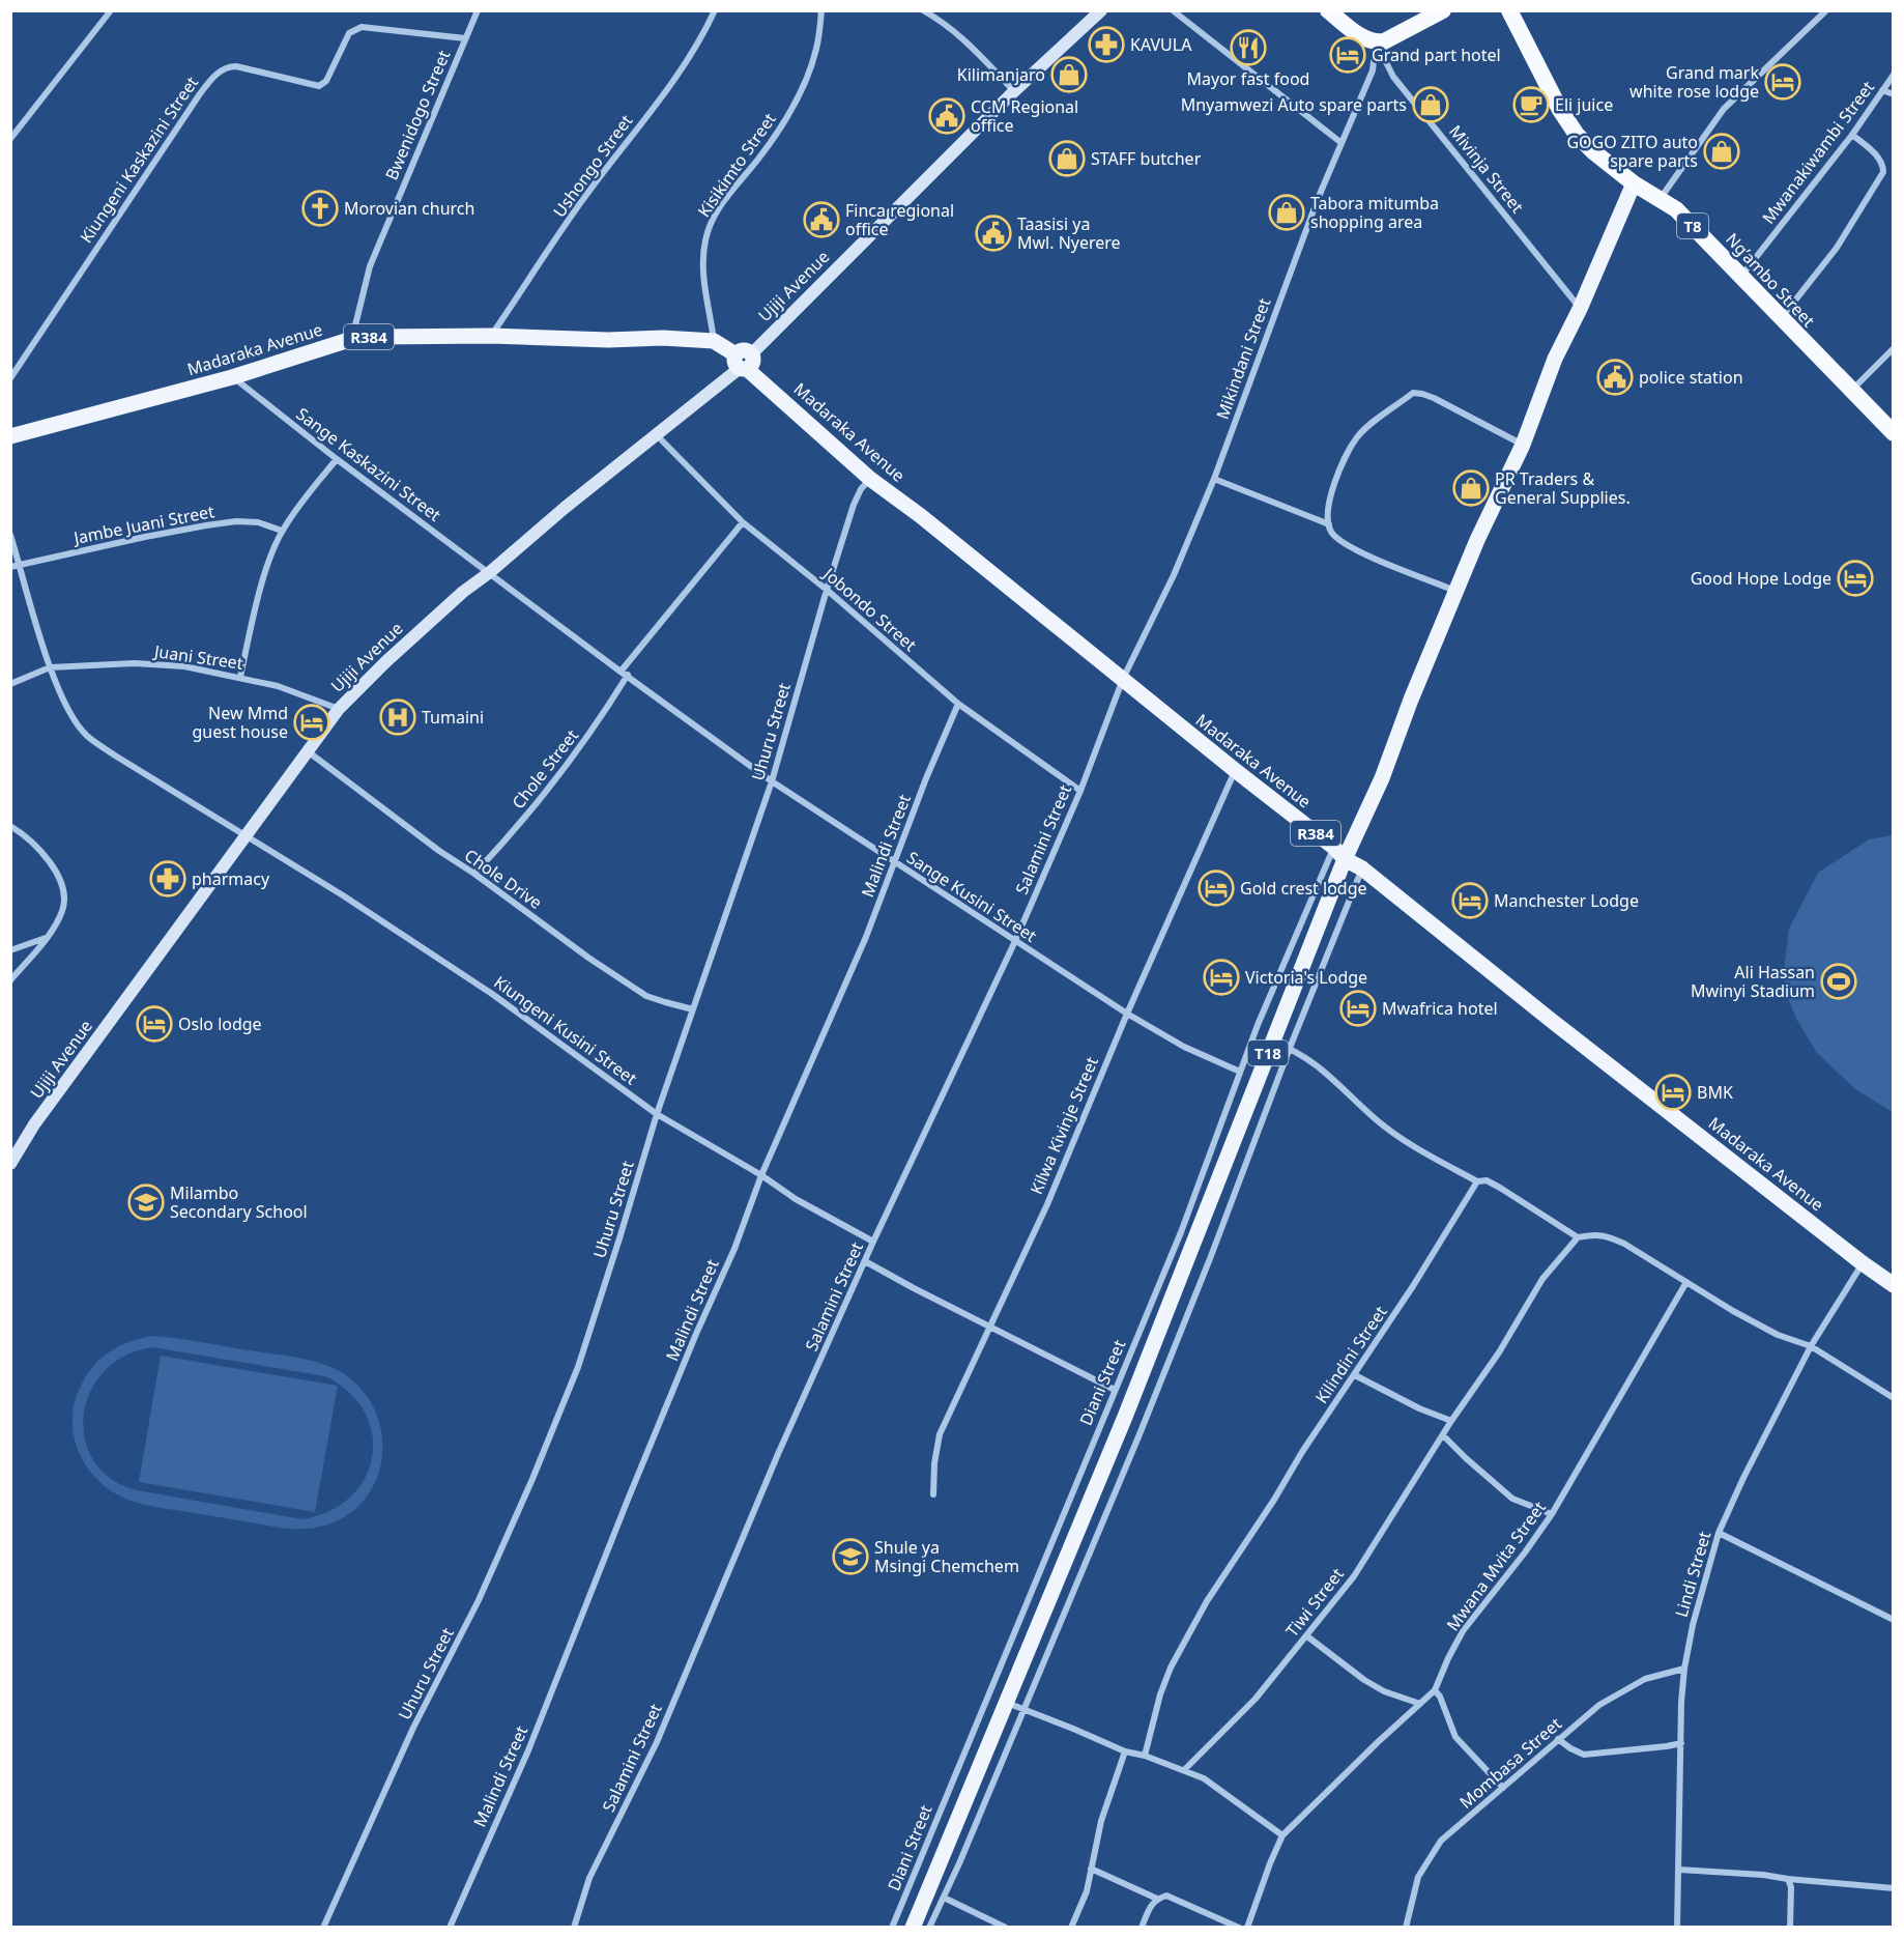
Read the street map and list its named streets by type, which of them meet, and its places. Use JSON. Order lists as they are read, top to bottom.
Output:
{
  "streets": {
    "highway": ["T8", "Ng’ambo Street"],
    "main road": [
      "Ujiji Avenue",
      "R384",
      "Madaraka Avenue",
      "T18"
    ],
    "street": [
      "Bwenidogo Street",
      "Mwanakiwambi Street",
      "Kiungeni Kaskazini Street",
      "Kisikimto Street",
      "Ushongo Street",
      "Mivinja Street",
      "Mikindani Street",
      "Sange Kaskazini Street",
      "Jambe Juani Street",
      "Jobondo Street",
      "Juani Street",
      "Uhuru Street",
      "Chole Street",
      "Salamini Street",
      "Malindi Street",
      "Chole Drive",
      "Sange Kusini Street",
      "Kiungeni Kusini Street",
      "Kilwa Kivinje Street",
      "Kilindini Street",
      "Diani Street",
      "Mwana Mvita Street",
      "Lindi Street",
      "Tiwi Street",
      "Mombasa Street"
    ]
  },
  "crossings": [
    ["Bwenidogo Street", "Kiungeni Kaskazini Street"],
    ["Bwenidogo Street", "Madaraka Avenue"],
    ["Mwanakiwambi Street", "Ng’ambo Street"],
    ["Kisikimto Street", "Madaraka Avenue"],
    ["Ushongo Street", "Madaraka Avenue"],
    ["Mivinja Street", "Mikindani Street"],
    ["Mivinja Street", "T18"],
    ["Ng’ambo Street", "T18"],
    ["Ujiji Avenue", "Madaraka Avenue"],
    ["Ujiji Avenue", "Sange Kaskazini Street"],
    ["Ujiji Avenue", "Jobondo Street"],
    ["Ujiji Avenue", "Juani Street"],
    ["Ujiji Avenue", "Chole Drive"],
    ["Ujiji Avenue", "Sange Kusini Street"],
    ["Ujiji Avenue", "Kiungeni Kusini Street"],
    ["Madaraka Avenue", "Mikindani Street"],
    ["Madaraka Avenue", "Sange Kaskazini Street"],
    ["Madaraka Avenue", "Uhuru Street"],
    ["Madaraka Avenue", "Salamini Street"],
    ["Madaraka Avenue", "T18"],
    ["Madaraka Avenue", "Kilwa Kivinje Street"],
    ["Madaraka Avenue", "Diani Street"],
    ["Madaraka Avenue", "Lindi Street"],
    ["Mikindani Street", "Salamini Street"],
    ["Sange Kaskazini Street", "Sange Kusini Street"],
    ["Jobondo Street", "Uhuru Street"],
    ["Jobondo Street", "Chole Street"],
    ["Jobondo Street", "Salamini Street"],
    ["Jobondo Street", "Malindi Street"],
    ["Uhuru Street", "Chole Drive"],
    ["Uhuru Street", "Sange Kusini Street"],
    ["Uhuru Street", "Kiungeni Kusini Street"],
    ["Chole Street", "Chole Drive"],
    ["Chole Street", "Sange Kusini Street"],
    ["Salamini Street", "Sange Kusini Street"],
    ["Salamini Street", "Kiungeni Kusini Street"],
    ["Malindi Street", "Sange Kusini Street"],
    ["Malindi Street", "Kiungeni Kusini Street"],
    ["Sange Kusini Street", "Kilwa Kivinje Street"],
    ["Sange Kusini Street", "Diani Street"],
    ["T18", "Diani Street"],
    ["Lindi Street", "Mombasa Street"]
  ],
  "places": {
    "pharmacy": ["KAVULA", "pharmacy"],
    "restaurant": ["Mayor fast food"],
    "hotel": [
      "Grand part hotel",
      "Grand mark white rose lodge",
      "Good Hope Lodge",
      "New Mmd guest house",
      "Gold crest lodge",
      "Manchester Lodge",
      "Victoria's Lodge",
      "Mwafrica hotel",
      "Oslo lodge",
      "BMK"
    ],
    "shop": [
      "Kilimanjaro",
      "Mnyamwezi Auto spare parts",
      "GOGO ZITO auto spare parts",
      "STAFF butcher",
      "Tabora mitumba shopping area",
      "PR Traders & General Supplies."
    ],
    "cafe": ["Eli juice"],
    "public building": [
      "CCM Regional office",
      "Finca regional office",
      "Taasisi ya Mwl. Nyerere",
      "police station"
    ],
    "church": ["Morovian church"],
    "hospital": ["Tumaini"],
    "sports": ["Ali Hassan Mwinyi Stadium"],
    "school or university": ["Milambo Secondary School", "Shule ya Msingi Chemchem"]
  }
}
